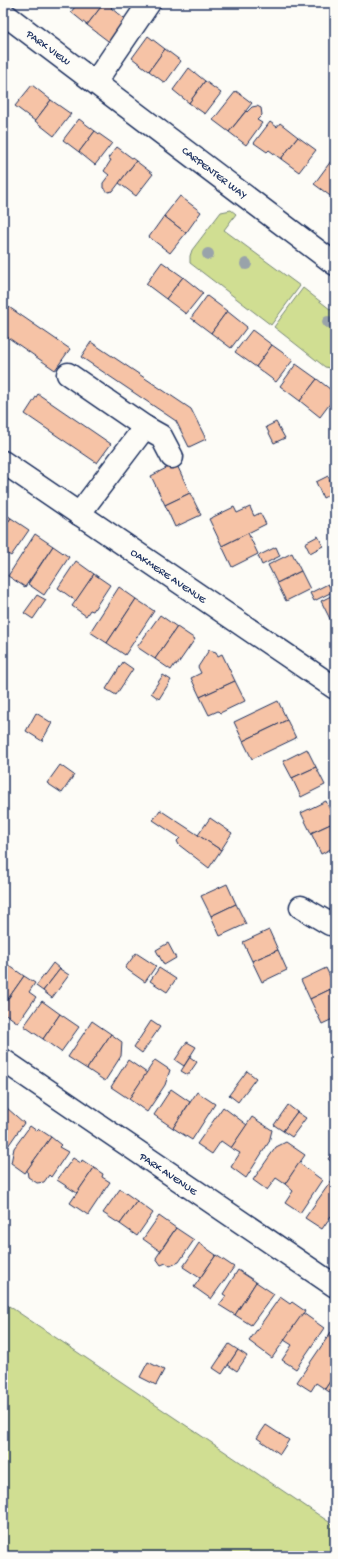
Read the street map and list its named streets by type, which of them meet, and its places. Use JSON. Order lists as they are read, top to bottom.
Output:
{
  "streets": {
    "street": [
      "PARK VIEW",
      "CARPENTER WAY",
      "OAKMERE AVENUE",
      "PARK AVENUE"
    ]
  },
  "crossings": [
    ["PARK VIEW", "CARPENTER WAY"]
  ]
}
